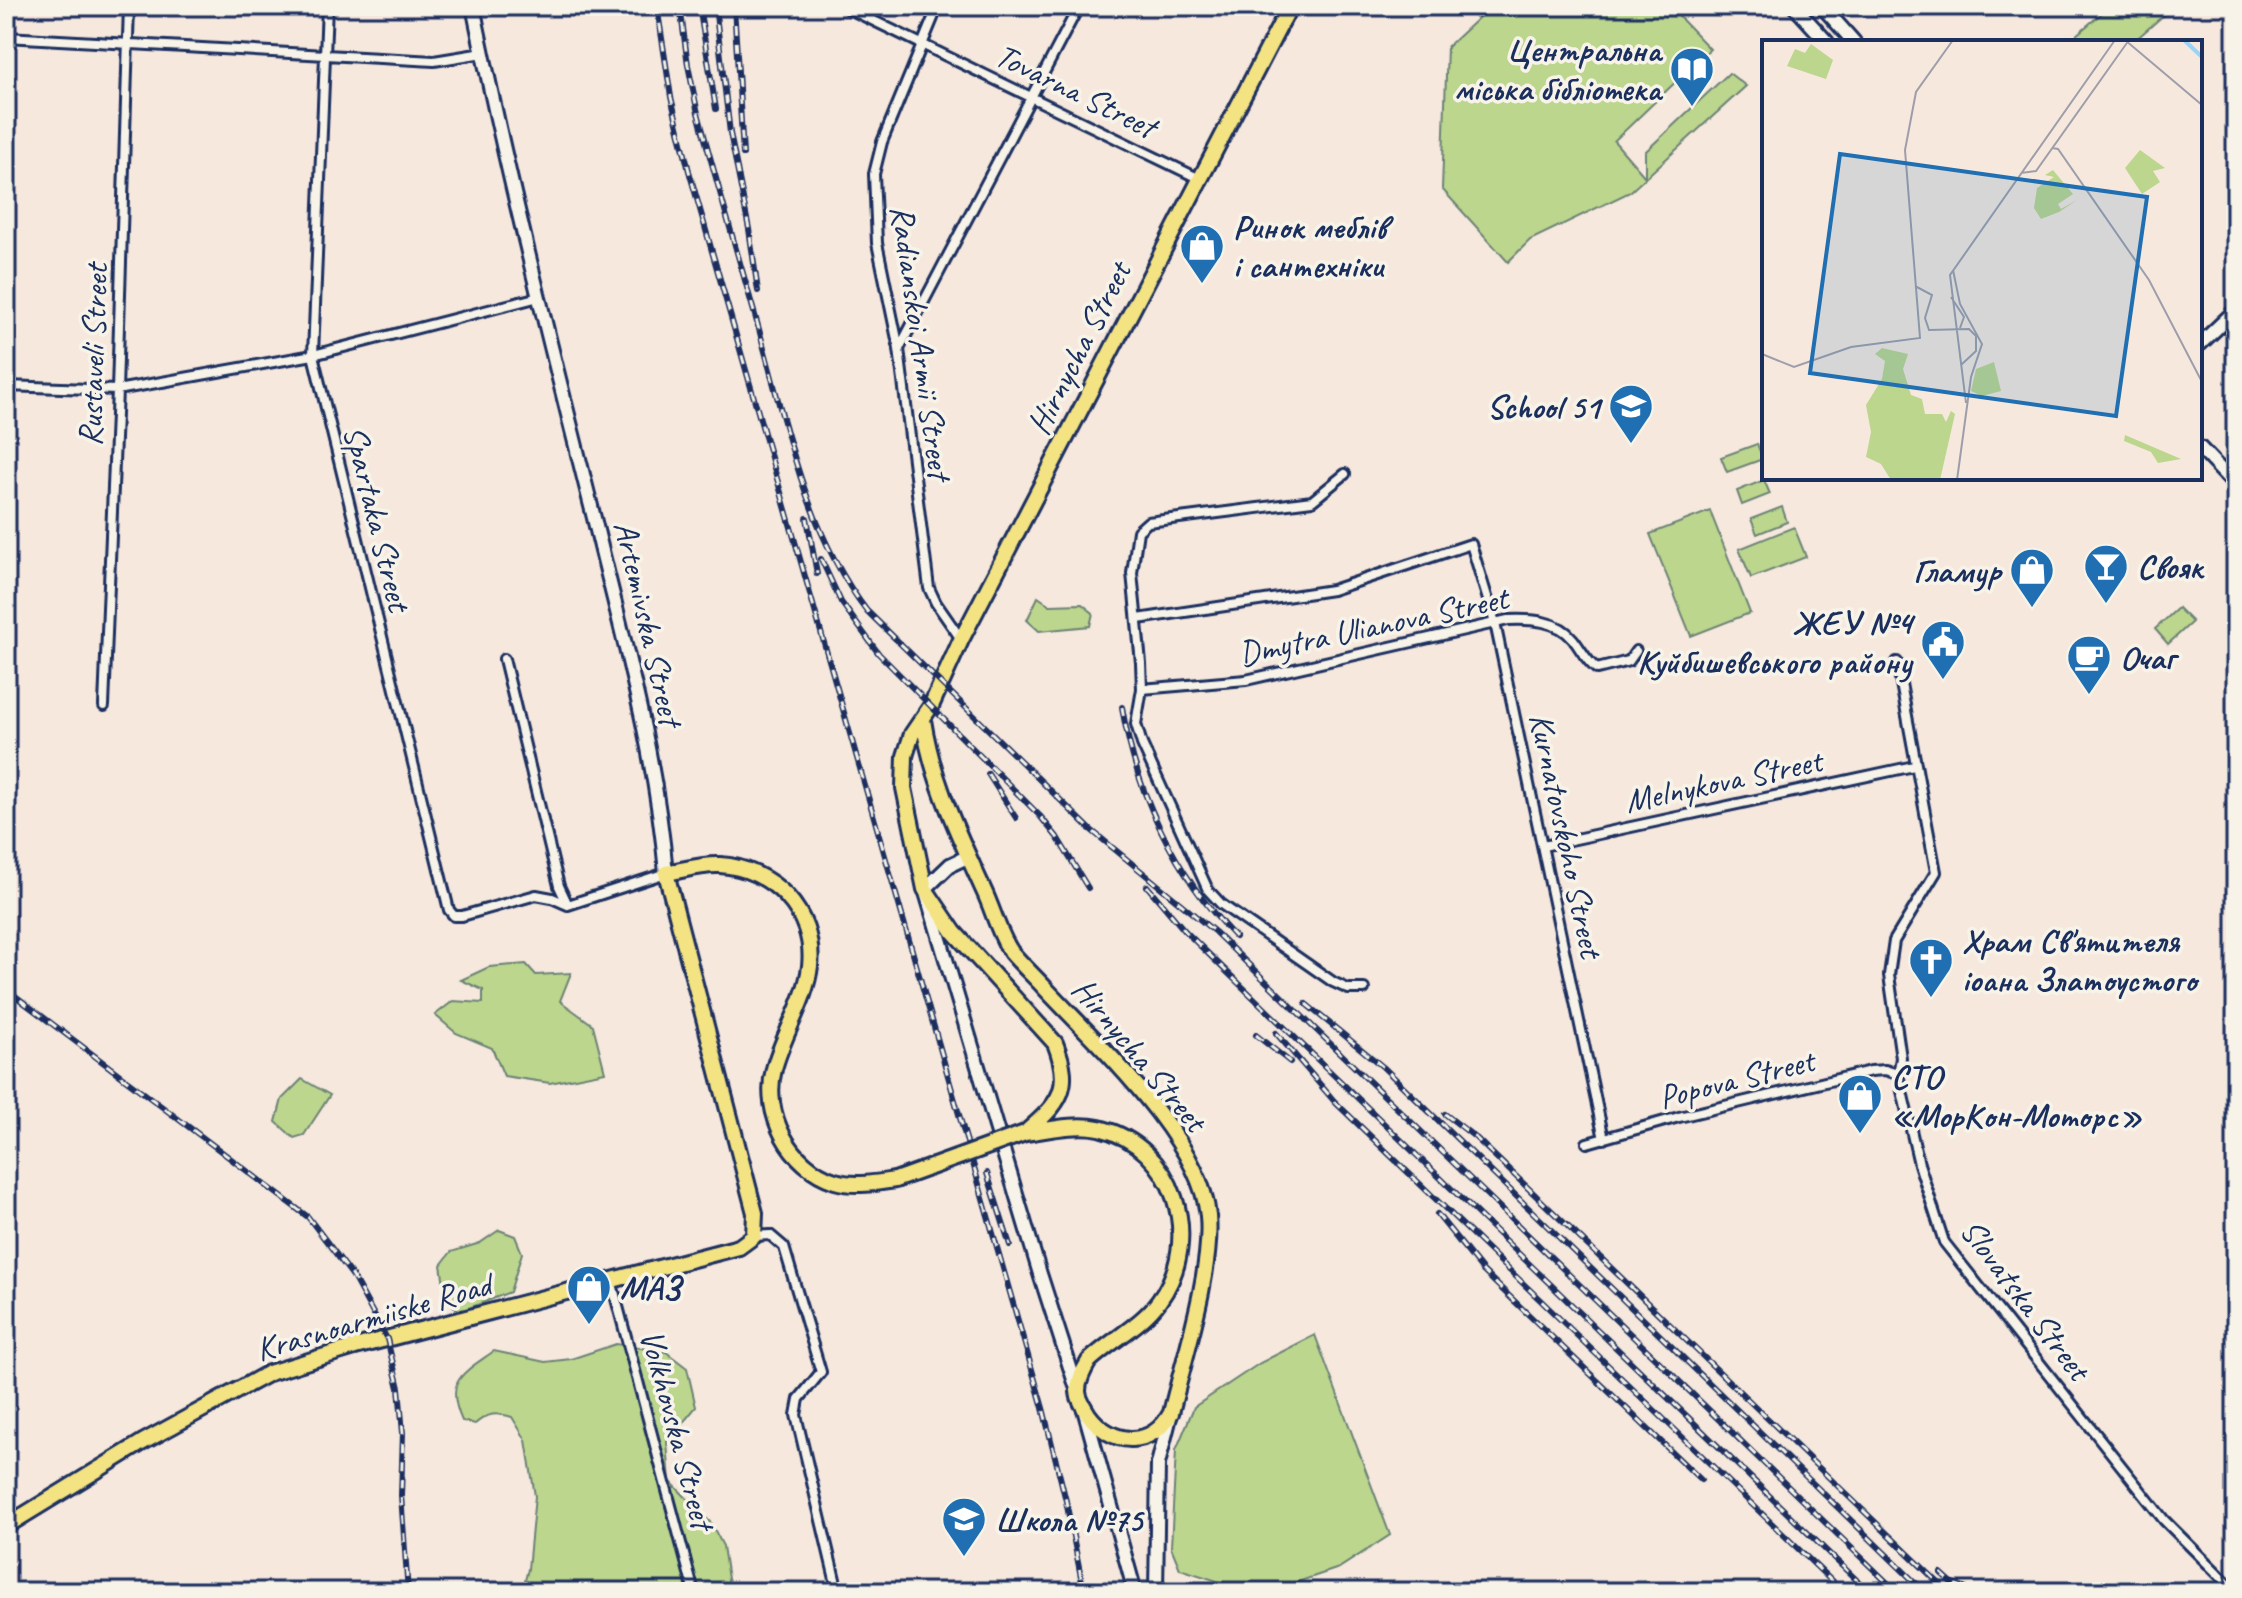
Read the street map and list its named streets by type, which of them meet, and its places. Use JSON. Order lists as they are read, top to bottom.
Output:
{
  "streets": {
    "main road": ["Hirnycha Street", "Artemivska Street", "Krasnoarmiiske Road"],
    "street": [
      "Tovarna Street",
      "Radianskoi Armii Street",
      "Rustaveli Street",
      "Spartaka Street",
      "Dmytra Ulianova Street",
      "Melnykova Street",
      "Kurnatovskoho Street",
      "Popova Street",
      "Slovatska Street",
      "Volkhovska Street"
    ]
  },
  "crossings": [
    ["Tovarna Street", "Radianskoi Armii Street"],
    ["Tovarna Street", "Hirnycha Street"],
    ["Radianskoi Armii Street", "Hirnycha Street"],
    ["Artemivska Street", "Krasnoarmiiske Road"],
    ["Dmytra Ulianova Street", "Kurnatovskoho Street"],
    ["Melnykova Street", "Kurnatovskoho Street"],
    ["Melnykova Street", "Slovatska Street"],
    ["Kurnatovskoho Street", "Popova Street"],
    ["Popova Street", "Slovatska Street"],
    ["Krasnoarmiiske Road", "Volkhovska Street"]
  ],
  "places": {
    "library": ["Центральна міська бібліотека"],
    "shop": [
      "Ринок меблів і сантехніки",
      "Гламур",
      "СТО «МорКон-Моторс»",
      "МАЗ"
    ],
    "school or university": ["School 51", "Школа №75"],
    "bar": ["Свояк"],
    "public building": ["ЖЕУ №4 Куйбишевського району"],
    "cafe": ["Очаг"],
    "church": ["Храм Св'ятителя іоана Златоустого"]
  }
}
